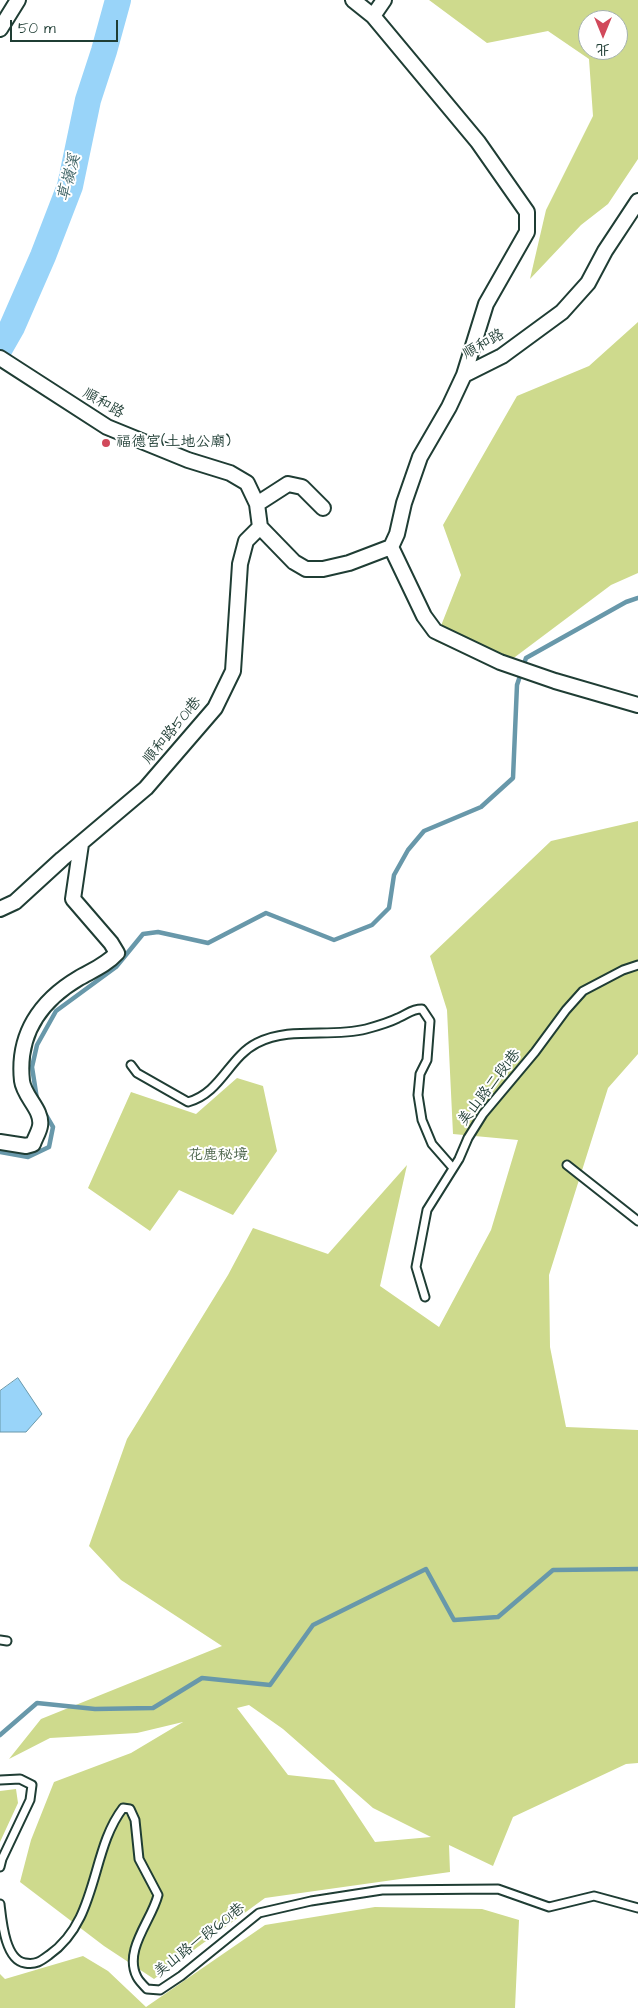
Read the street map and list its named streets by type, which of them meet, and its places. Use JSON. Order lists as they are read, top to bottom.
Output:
{
  "streets": {
    "street": ["順和路", "順和路501巷"],
    "lane": ["美山路二段1巷", "美山路一段601巷"]
  },
  "crossings": [
    ["順和路", "順和路501巷"]
  ],
  "water": ["草嶺溪"],
  "parks": ["花鹿秘境"],
  "places": ["福德宮(土地公廟)"],
  "scale_bar": "50 m",
  "north": "bottom"
}
